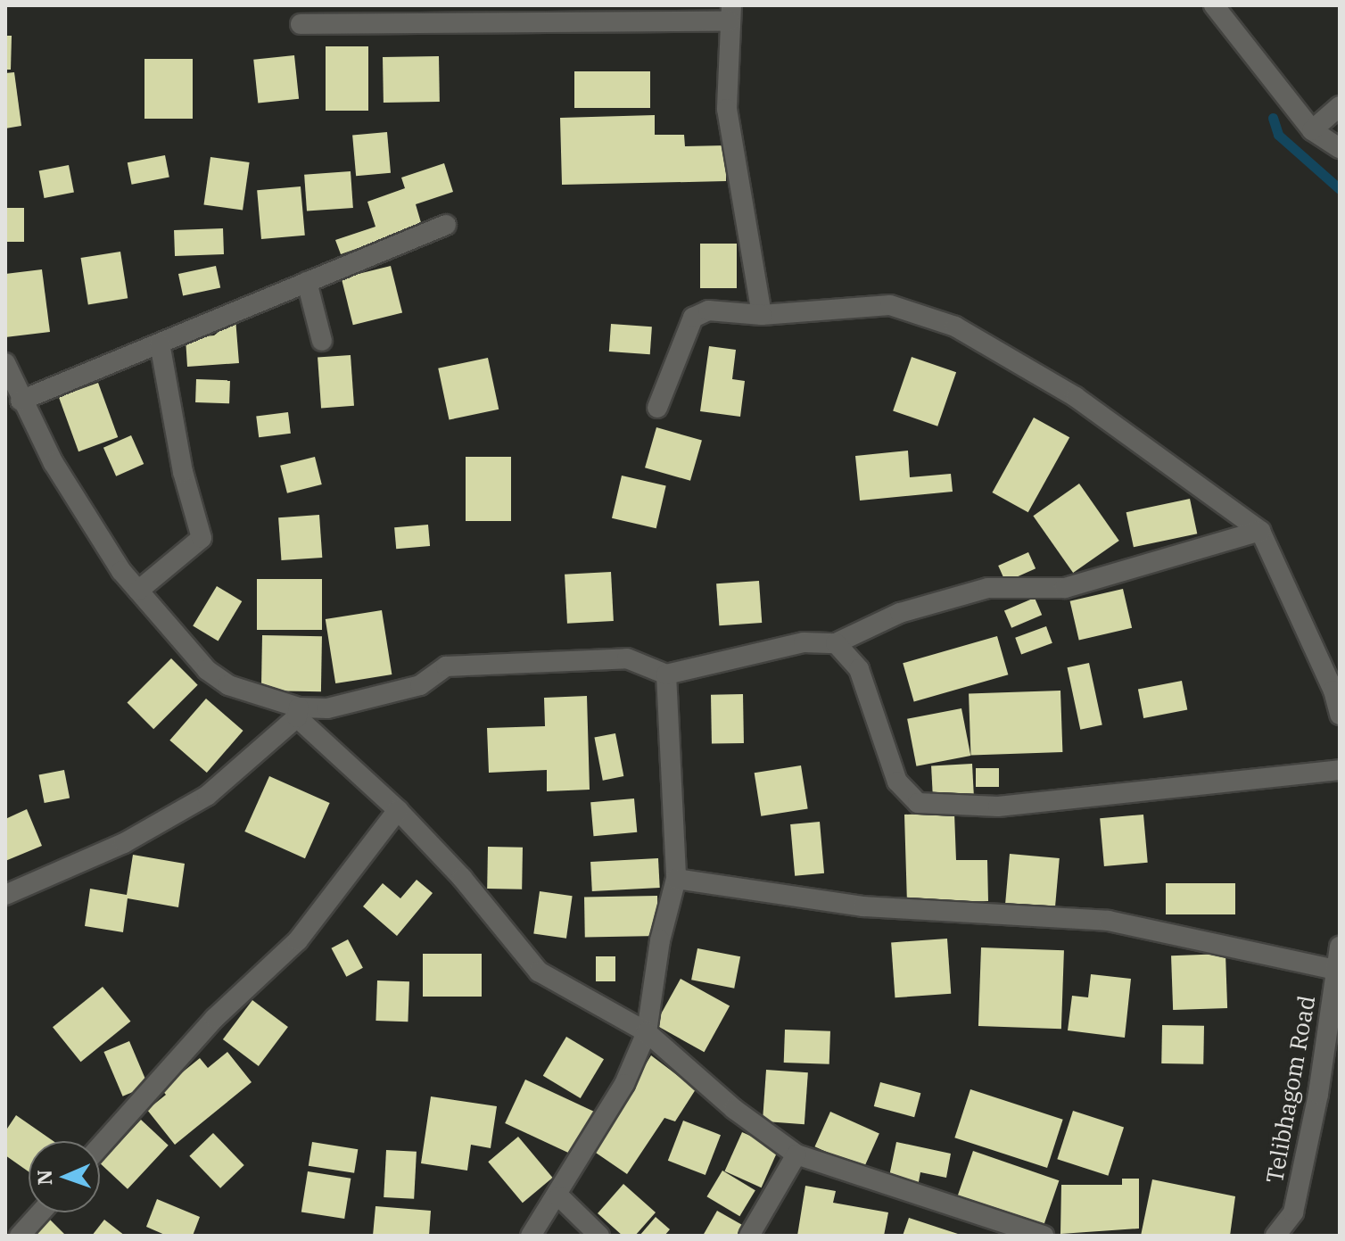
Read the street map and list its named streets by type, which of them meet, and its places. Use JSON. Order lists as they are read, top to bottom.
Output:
{
  "streets": {
    "street": ["Telibhagom Road"]
  },
  "north": "left"
}
